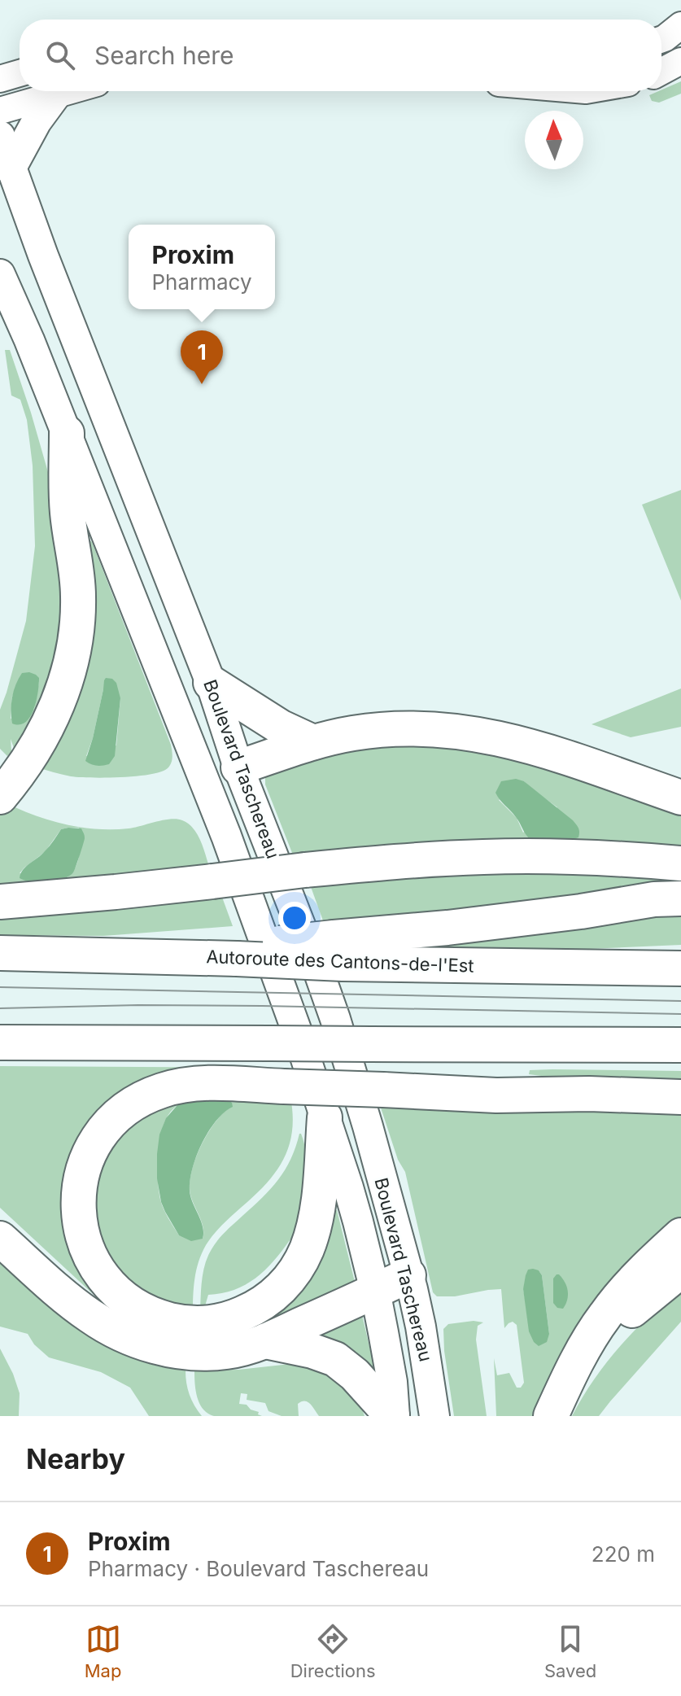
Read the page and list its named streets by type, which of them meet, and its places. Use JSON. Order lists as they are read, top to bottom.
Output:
{
  "streets": {
    "highway": ["Autoroute des Cantons-de-l'Est"],
    "main road": ["Boulevard Taschereau"]
  },
  "north": "top",
  "page": {
    "search": "Search here",
    "popup": ["Proxim", "Pharmacy"],
    "pins": "1",
    "heading": "Nearby",
    "list": [
      {
        "mark": "1",
        "name": "Proxim",
        "note": "Pharmacy · Boulevard Taschereau",
        "value": "220 m"
      }
    ],
    "nav": ["Map", "Directions", "Saved"]
  }
}
